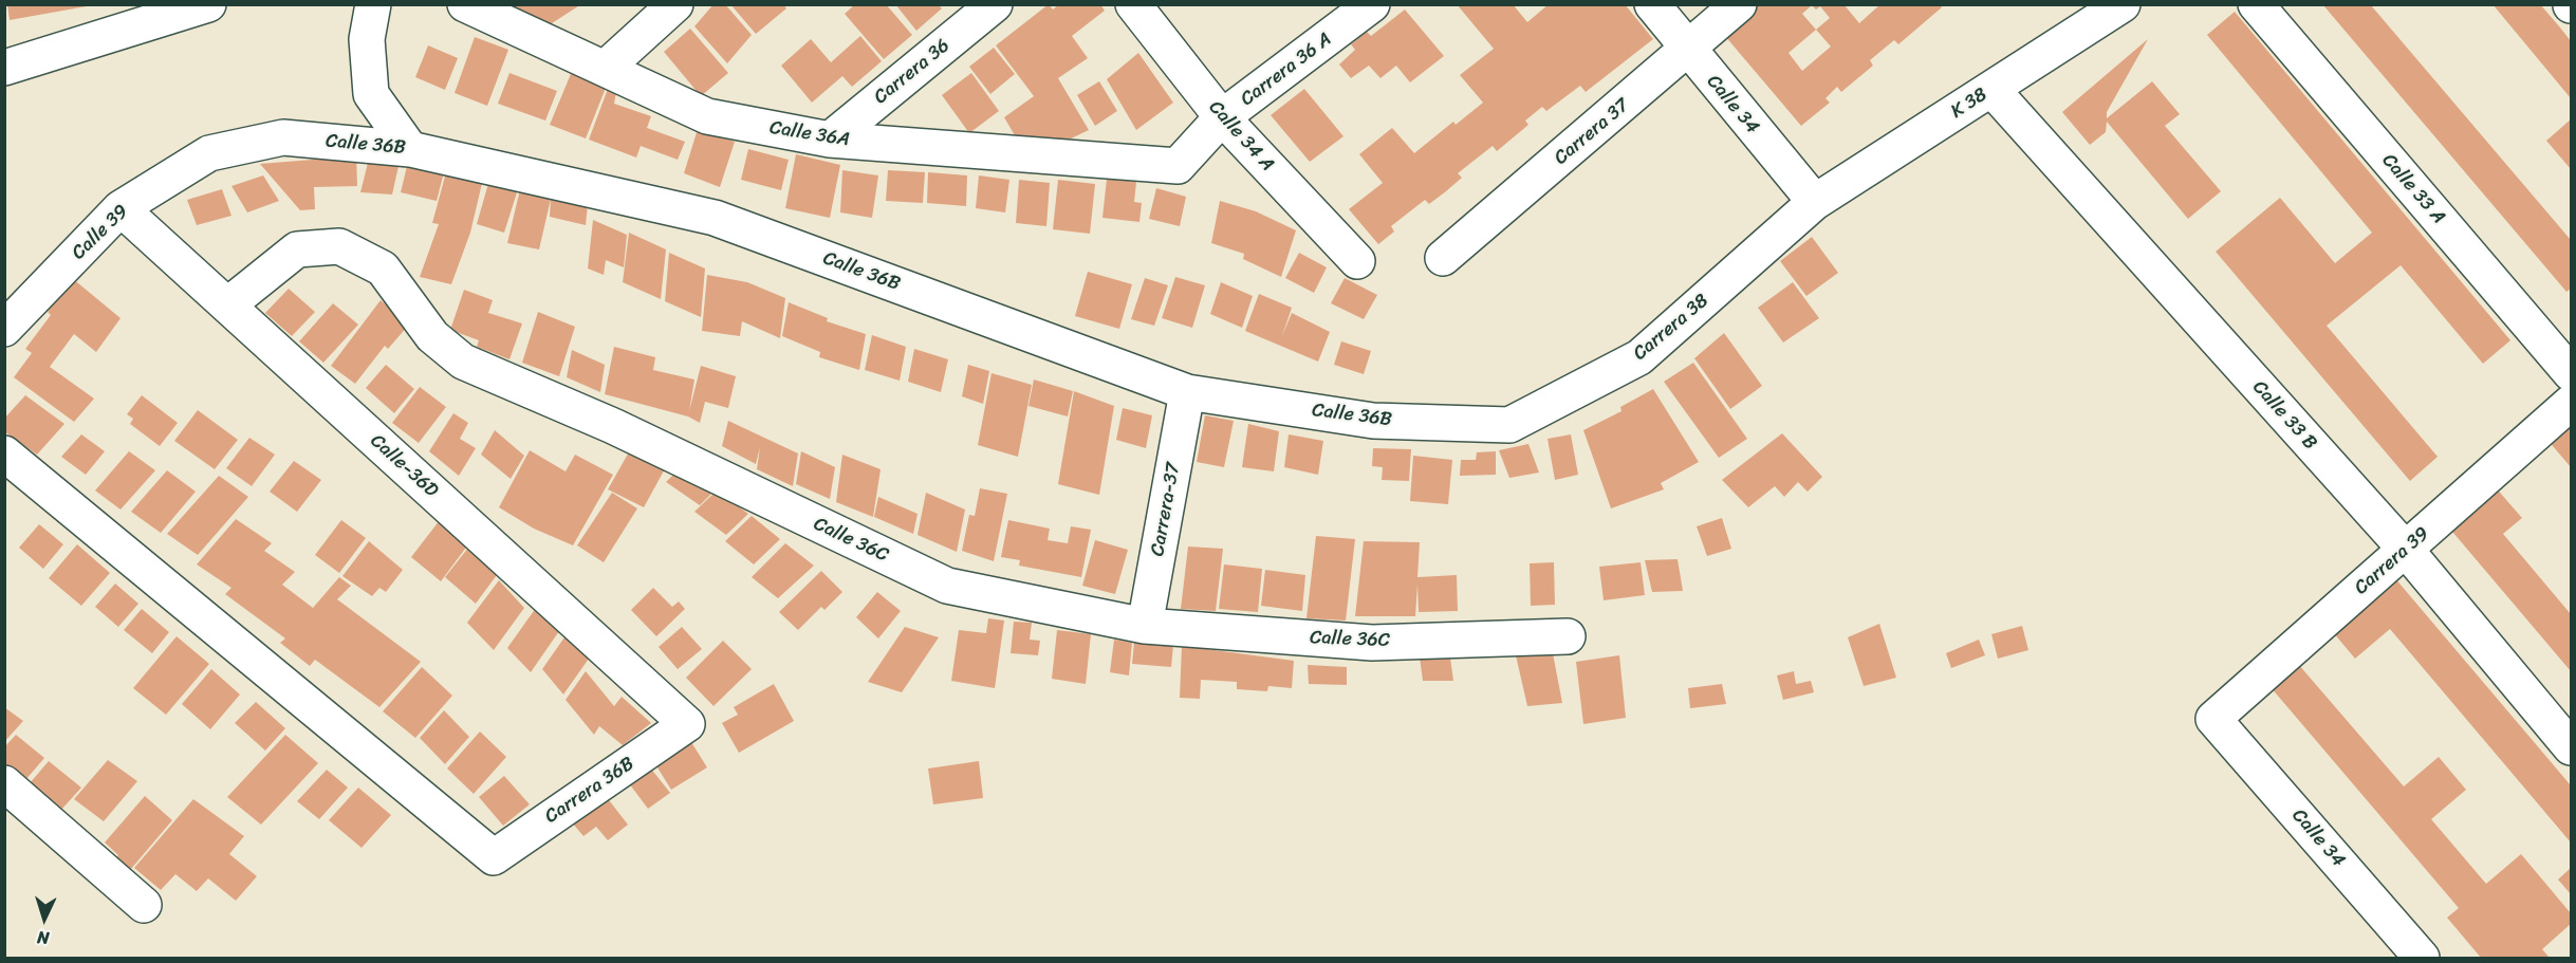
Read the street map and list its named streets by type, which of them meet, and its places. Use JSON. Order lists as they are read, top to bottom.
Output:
{
  "streets": {
    "street": [
      "Carrera 36 A",
      "Carrera 36",
      "K 38",
      "Calle 34",
      "Carrera 37",
      "Calle 36A",
      "Calle 34 A",
      "Calle 36B",
      "Calle 33 A",
      "Calle 39",
      "Carrera 38",
      "Calle 33 B",
      "Calle-36D",
      "Carrera-37",
      "Calle 36C",
      "Carrera 39",
      "Carrera 36B"
    ]
  },
  "crossings": [
    ["Carrera 36 A", "Calle 36A"],
    ["Carrera 36 A", "Calle 34 A"],
    ["Carrera 36", "Calle 36A"],
    ["K 38", "Calle 34"],
    ["K 38", "Carrera 38"],
    ["K 38", "Calle 33 B"],
    ["Calle 34", "Carrera 37"],
    ["Calle 34", "Carrera 38"],
    ["Calle 34", "Carrera 39"],
    ["Calle 36B", "Calle 39"],
    ["Calle 36B", "Carrera 38"],
    ["Calle 36B", "Carrera-37"],
    ["Calle 39", "Calle-36D"],
    ["Calle 33 B", "Carrera 39"],
    ["Calle-36D", "Calle 36C"],
    ["Calle-36D", "Carrera 36B"],
    ["Carrera-37", "Calle 36C"]
  ],
  "north": "bottom"
}
